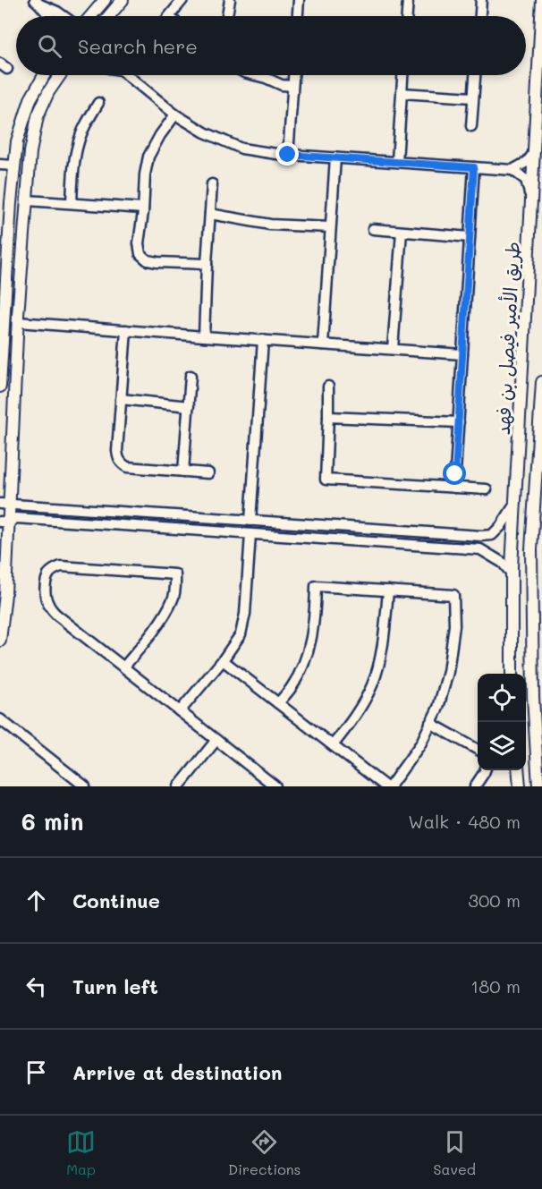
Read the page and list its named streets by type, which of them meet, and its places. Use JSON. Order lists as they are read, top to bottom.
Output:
{
  "streets": {
    "main road": ["طريق الأمير فيصل بن فهد"]
  },
  "page": {
    "search": "Search here",
    "heading": ["6 min", "Walk · 480 m"],
    "list": [
      ["Continue", "300 m"],
      ["Turn left", "180 m"],
      "Arrive at destination"
    ],
    "nav": ["Map", "Directions", "Saved"]
  }
}
